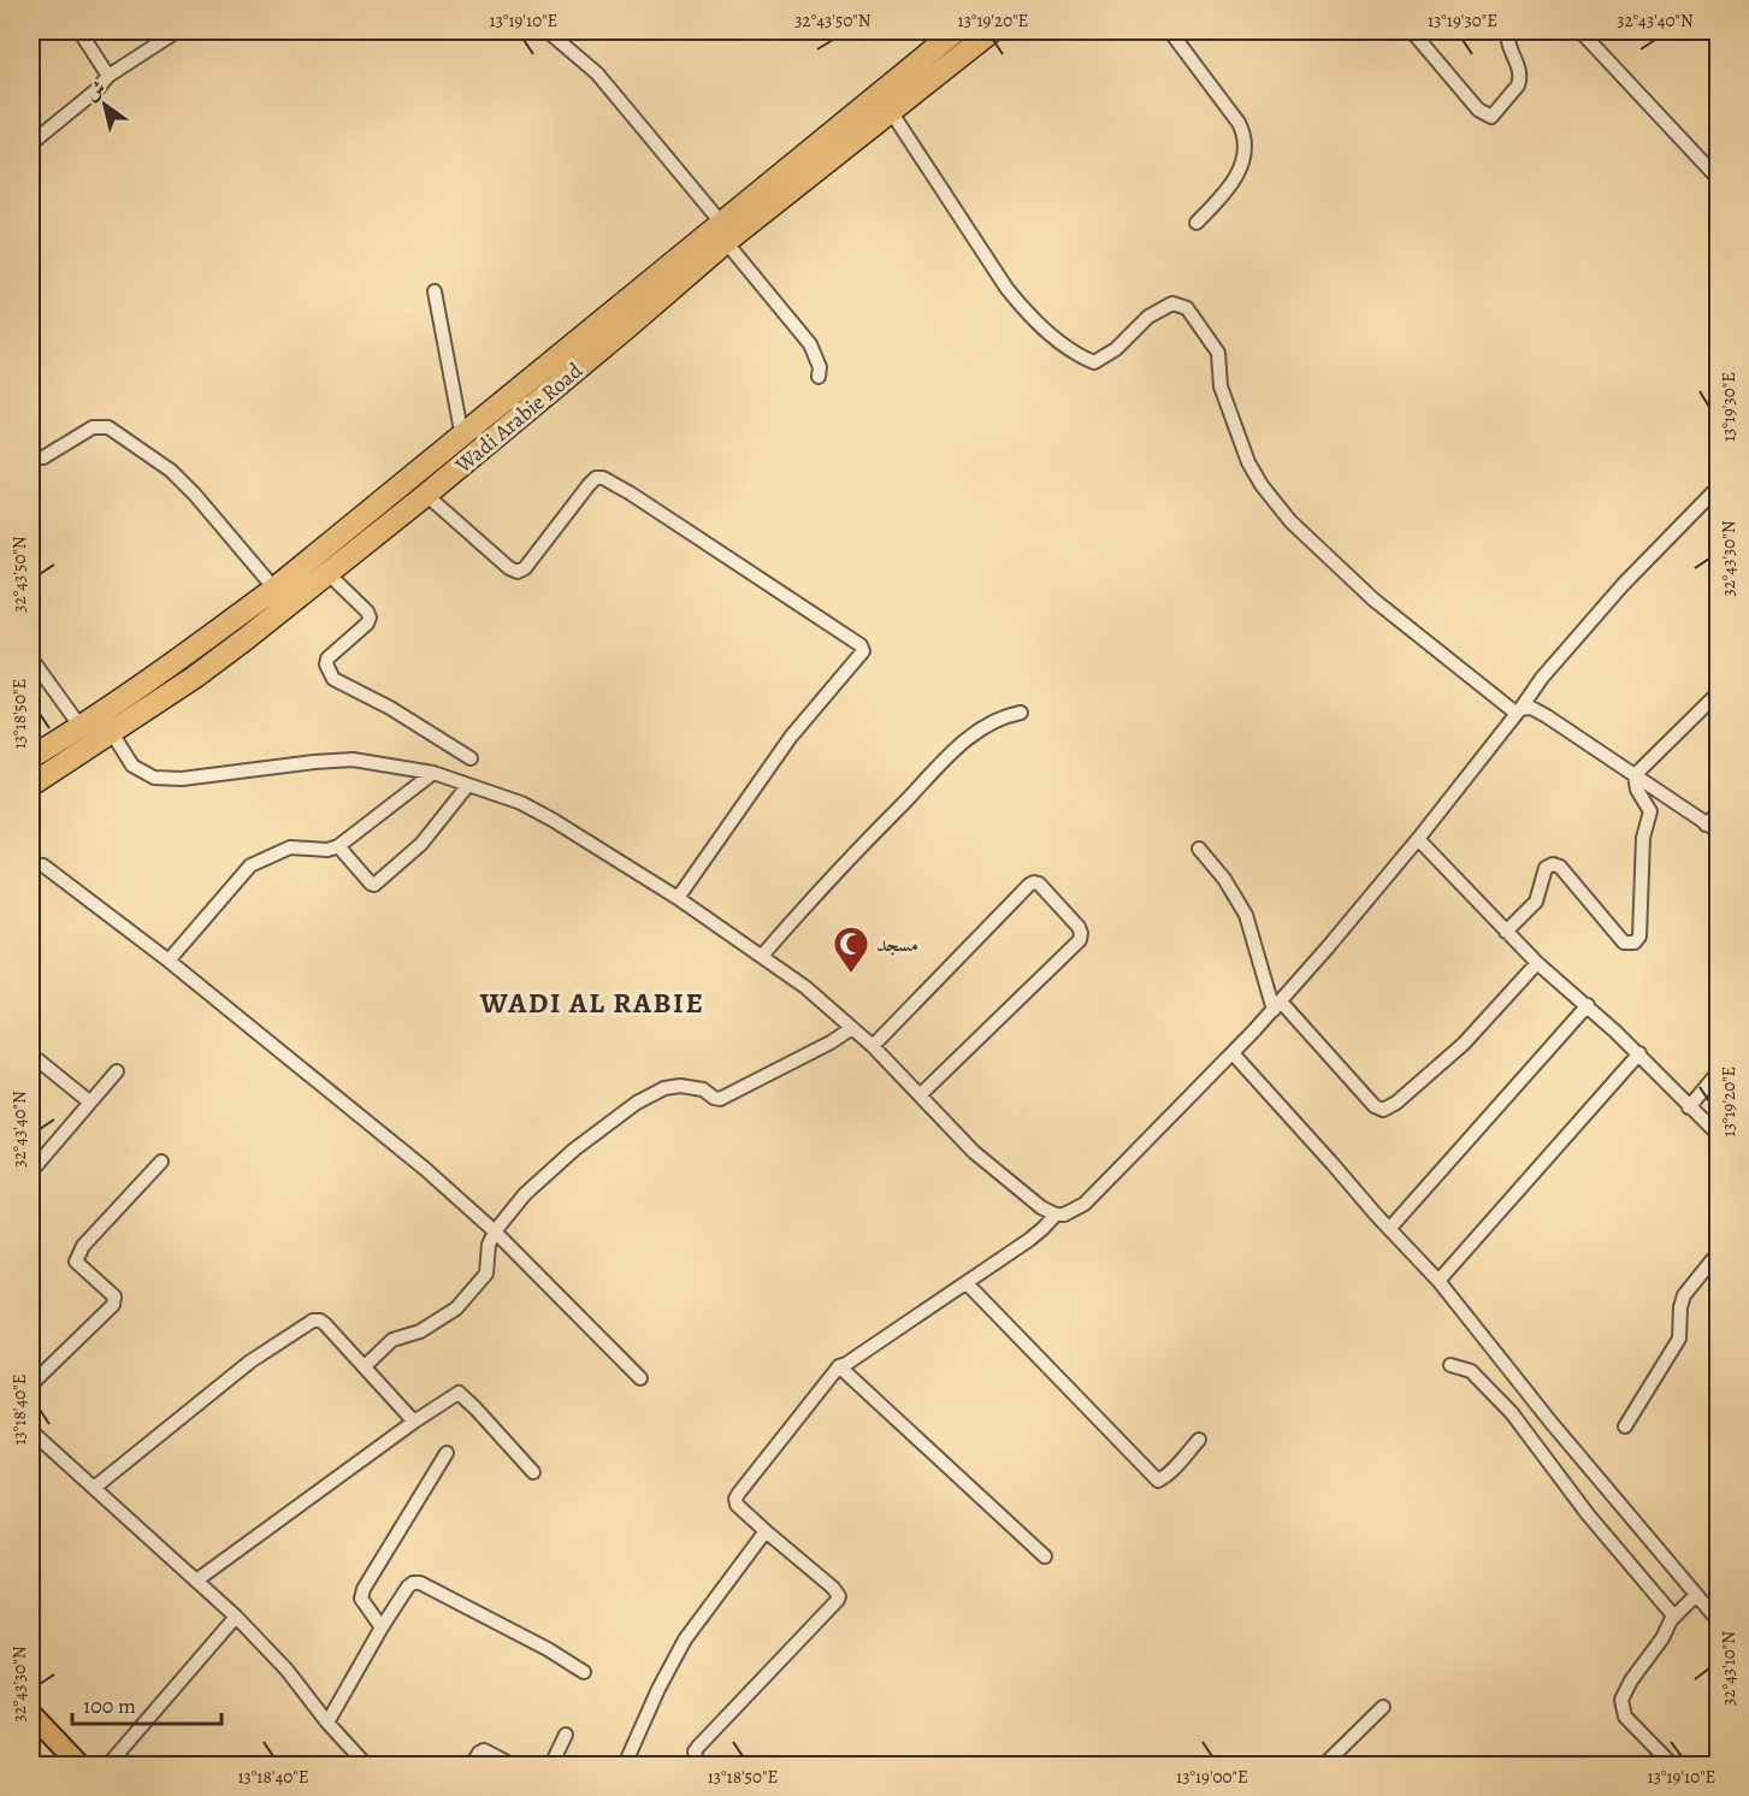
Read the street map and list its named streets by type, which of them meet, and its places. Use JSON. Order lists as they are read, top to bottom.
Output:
{
  "streets": {
    "highway": ["Wadi Arabie Road"]
  },
  "districts": ["WADI AL RABIE"],
  "places": {
    "mosque": ["مسجد"]
  },
  "scale_bar": "100 m",
  "north": "top left",
  "coordinates": [
    "13°19'10\"E",
    "32°43'50\"N",
    "13°19'20\"E",
    "13°19'30\"E",
    "32°43'40\"N",
    "32°43'30\"N",
    "13°18'50\"E",
    "13°18'40\"E",
    "32°43'10\"N",
    "13°19'00\"E"
  ]
}
